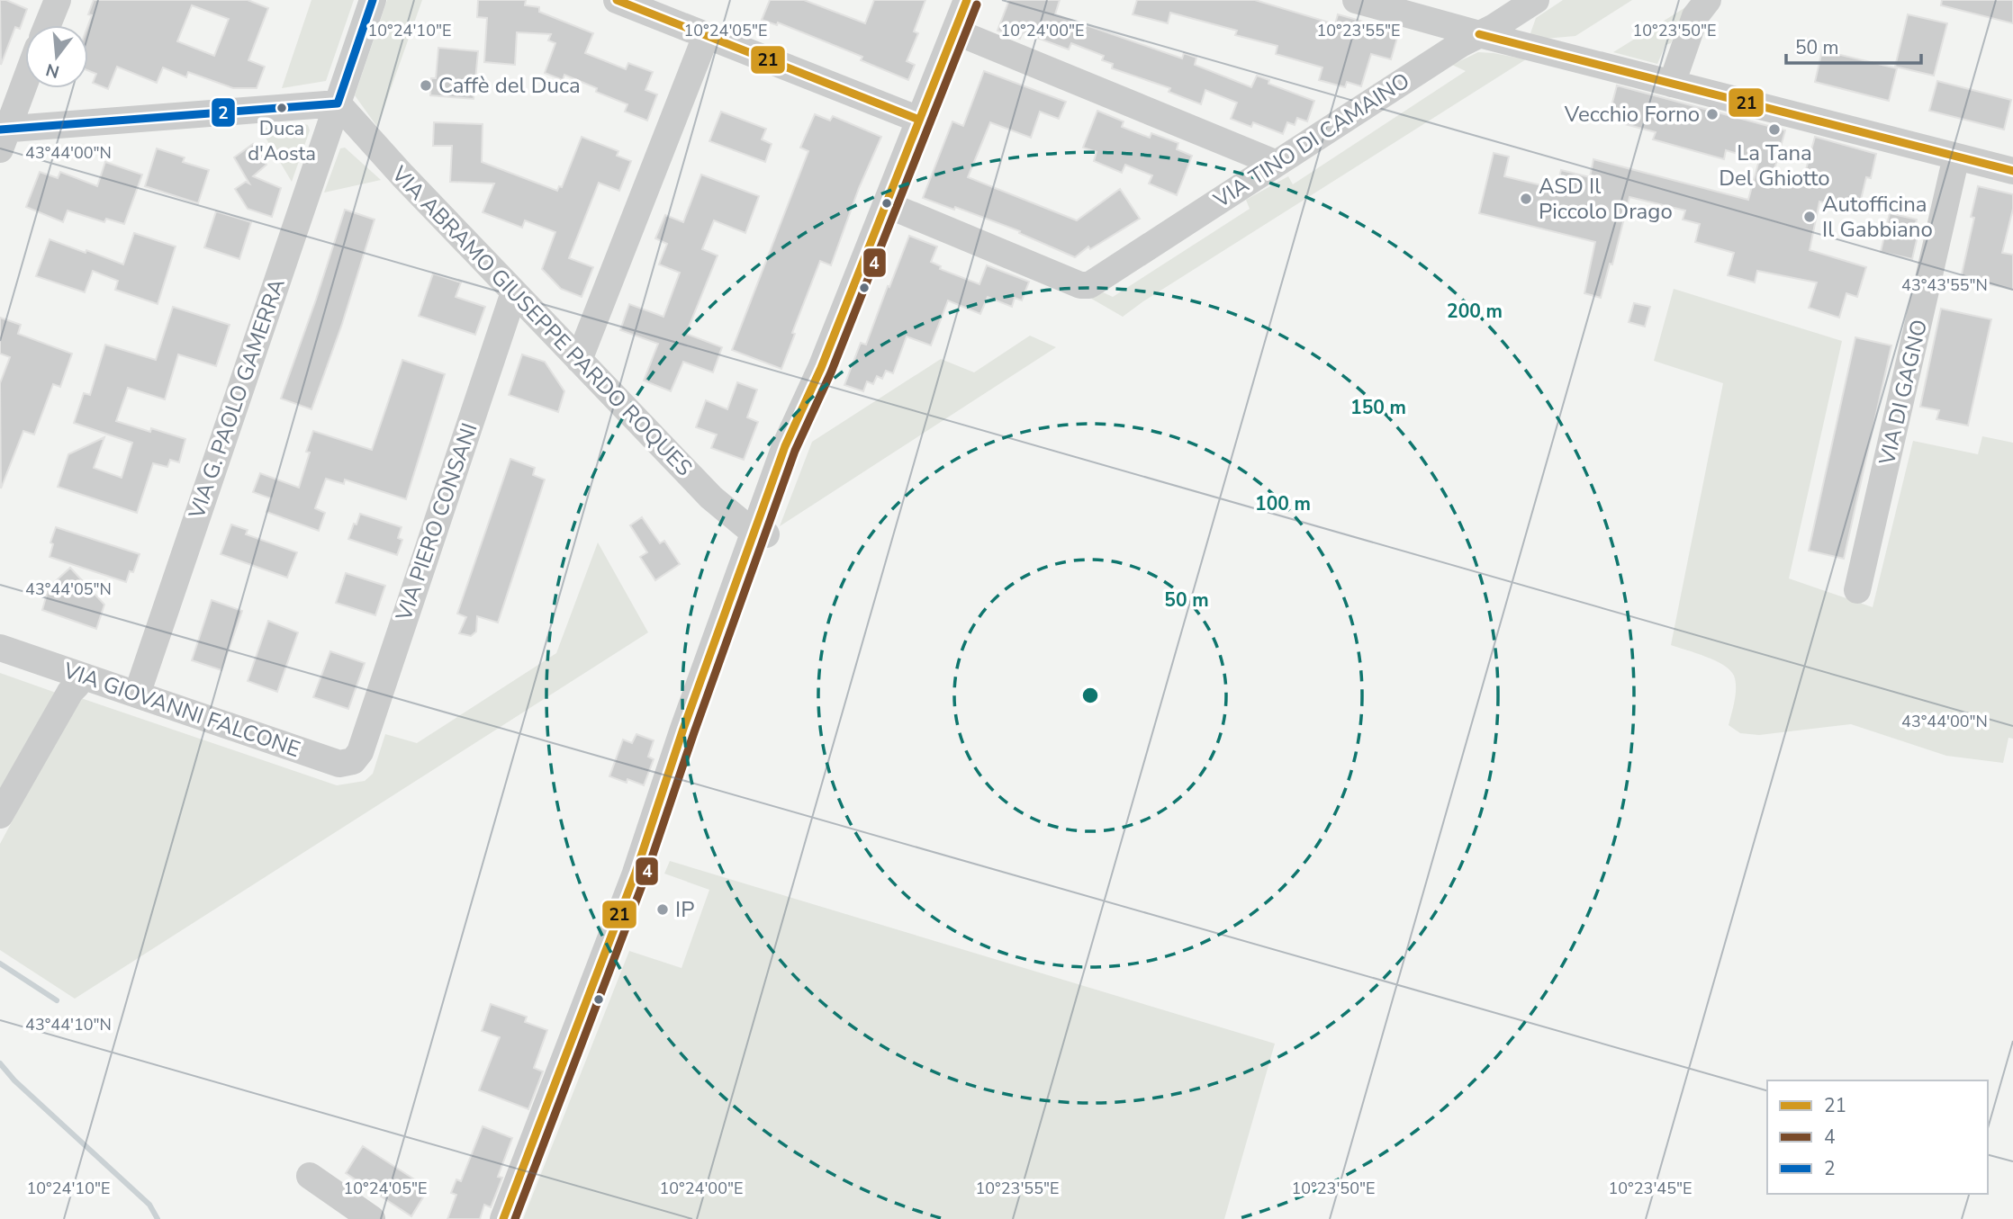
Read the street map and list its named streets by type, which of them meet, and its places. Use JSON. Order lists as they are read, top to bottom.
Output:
{
  "streets": {
    "street": [
      "VIA TINO DI CAMAINO",
      "VIA ABRAMO GIUSEPPE PARDO ROQUES",
      "VIA DI GAGNO",
      "VIA G. PAOLO GAMERRA",
      "VIA PIERO CONSANI",
      "VIA GIOVANNI FALCONE"
    ]
  },
  "crossings": [
    ["VIA ABRAMO GIUSEPPE PARDO ROQUES", "VIA G. PAOLO GAMERRA"],
    ["VIA ABRAMO GIUSEPPE PARDO ROQUES", "VIA PIERO CONSANI"],
    ["VIA G. PAOLO GAMERRA", "VIA GIOVANNI FALCONE"],
    ["VIA PIERO CONSANI", "VIA GIOVANNI FALCONE"]
  ],
  "places": [
    "Caffè del Duca",
    "Duca d'Aosta",
    "Vecchio Forno",
    "La Tana Del Ghiotto",
    "ASD Il Piccolo Drago",
    "Autofficina Il Gabbiano",
    "IP"
  ],
  "lines": ["transit line 21", "transit line 2", "transit line 4"],
  "legend": ["21", "4", "2"],
  "scale_bar": "50 m",
  "north": "bottom",
  "coordinates": [
    "10°24'10\"E",
    "10°24'05\"E",
    "10°24'00\"E",
    "10°23'55\"E",
    "10°23'50\"E",
    "43°44'00\"N",
    "43°43'55\"N",
    "43°44'05\"N",
    "43°44'10\"N",
    "10°23'45\"E"
  ],
  "rings": [
    "200 m",
    "150 m",
    "100 m",
    "50 m"
  ]
}
